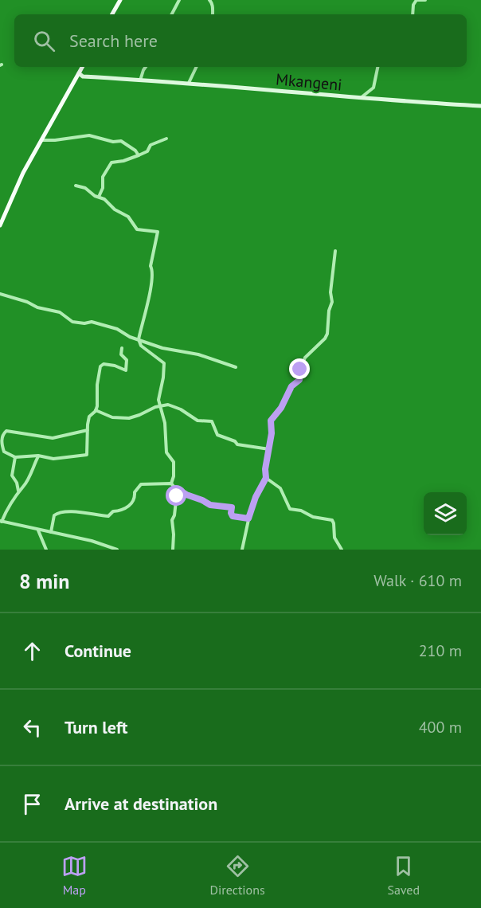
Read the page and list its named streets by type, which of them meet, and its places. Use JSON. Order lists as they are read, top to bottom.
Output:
{
  "streets": {
    "street": ["Mkangeni"]
  },
  "page": {
    "search": "Search here",
    "heading": ["8 min", "Walk · 610 m"],
    "list": [
      ["Continue", "210 m"],
      ["Turn left", "400 m"],
      "Arrive at destination"
    ],
    "nav": ["Map", "Directions", "Saved"]
  }
}
